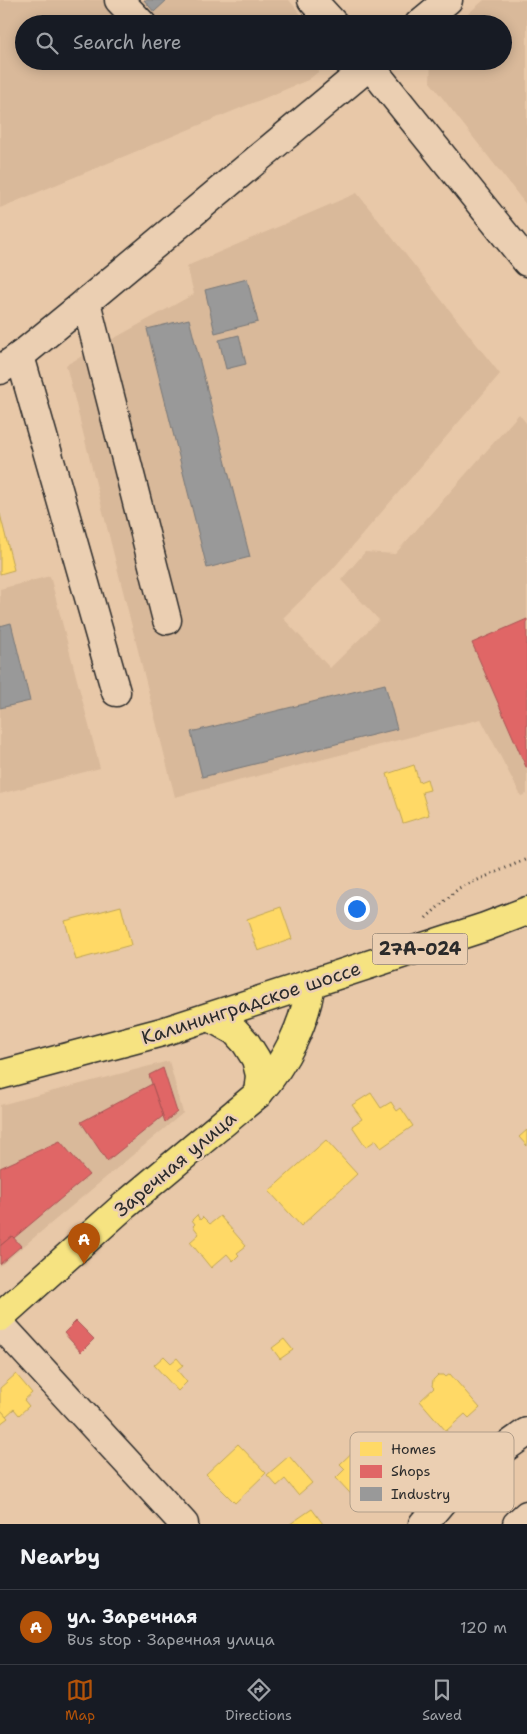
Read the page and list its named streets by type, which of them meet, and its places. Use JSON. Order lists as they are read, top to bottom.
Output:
{
  "streets": {
    "main road": ["27А-024", "Калининградское шоссе", "Заречная улица"]
  },
  "crossings": [
    ["Калининградское шоссе", "Заречная улица"]
  ],
  "legend": ["Homes", "Shops", "Industry"],
  "page": {
    "search": "Search here",
    "pins": "A",
    "heading": "Nearby",
    "list": [
      {
        "mark": "A",
        "name": "ул. Заречная",
        "note": "Bus stop · Заречная улица",
        "value": "120 m"
      }
    ],
    "nav": ["Map", "Directions", "Saved"]
  }
}
